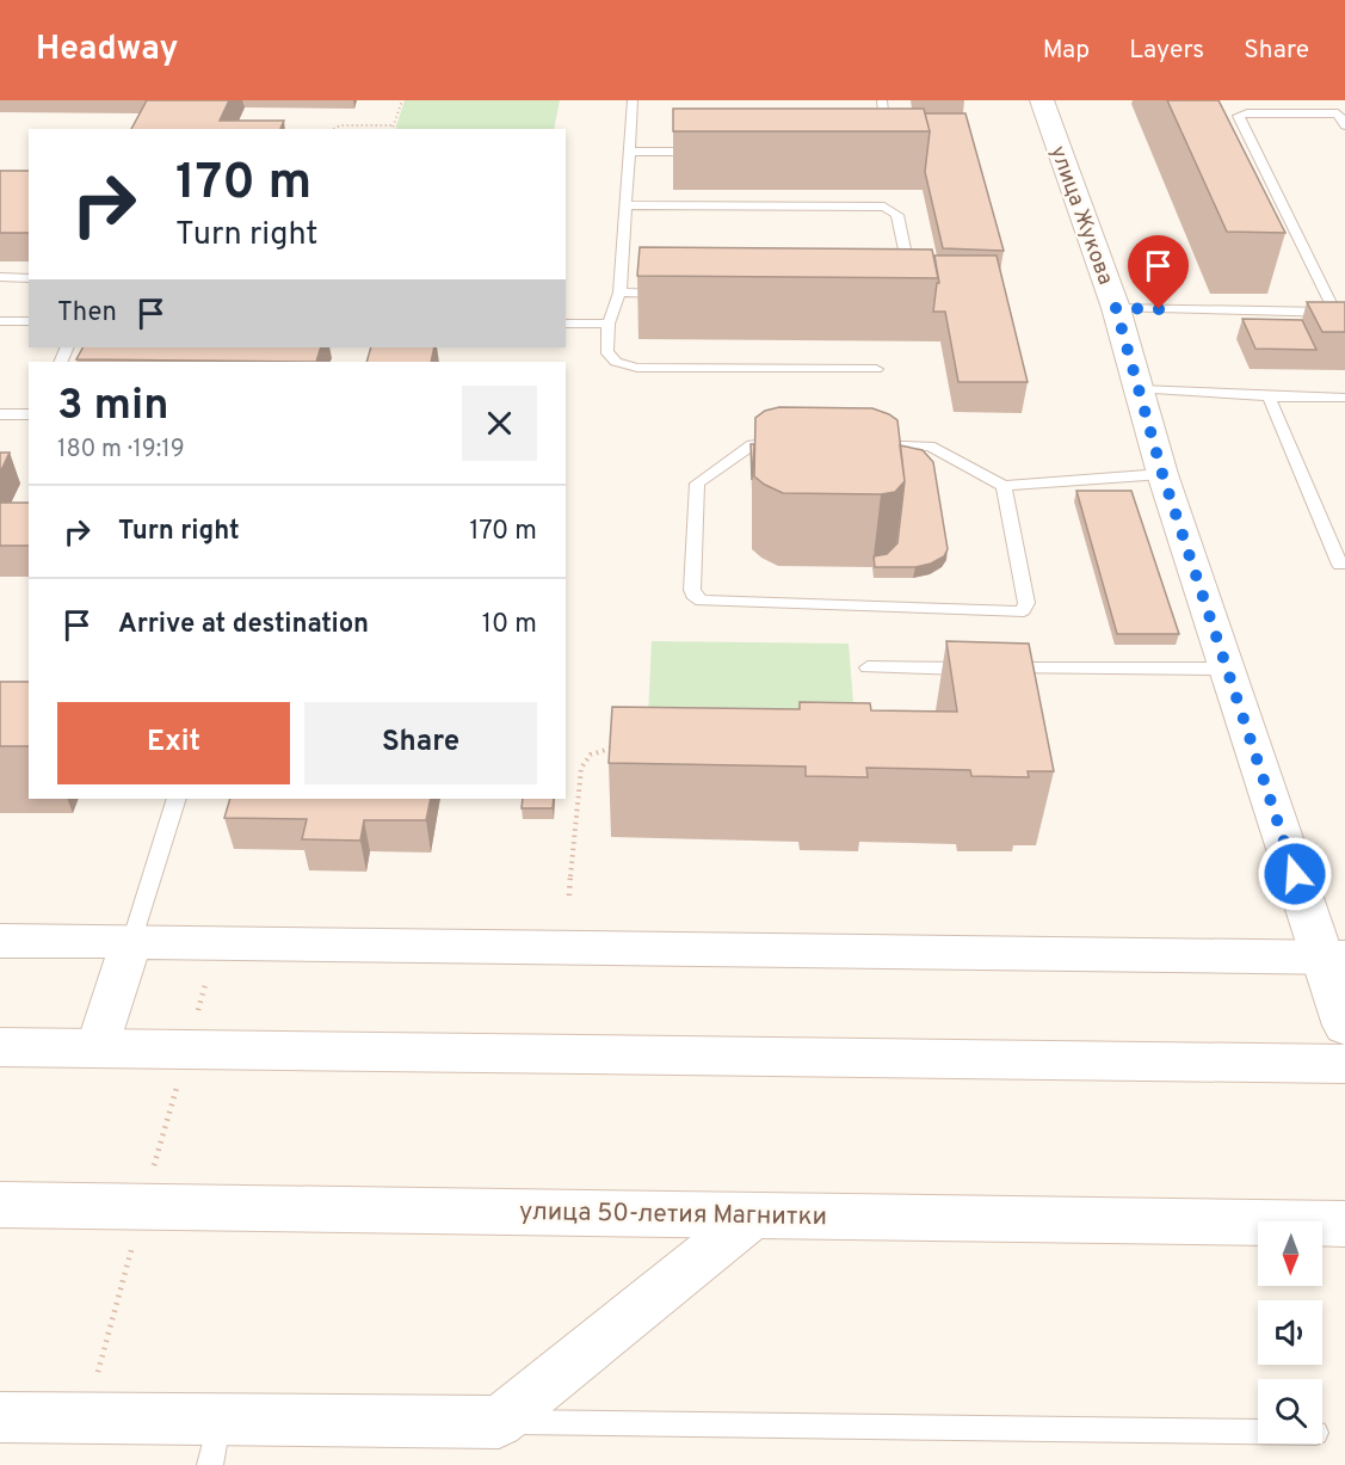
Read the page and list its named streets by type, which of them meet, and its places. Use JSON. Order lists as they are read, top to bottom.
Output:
{
  "streets": {
    "main road": ["улица Жукова", "улица 50-летия Магнитки"]
  },
  "north": "bottom",
  "page": {
    "header": "Headway",
    "nav": ["Map", "Layers", "Share"],
    "turn": ["170 m", "Turn right"],
    "then": "Then",
    "heading": ["3 min", "180 m · 19:19"],
    "list": [
      {
        "name": "Turn right",
        "value": "170 m"
      },
      {
        "name": "Arrive at destination",
        "value": "10 m"
      }
    ],
    "buttons": ["Exit", "Share"]
  }
}
